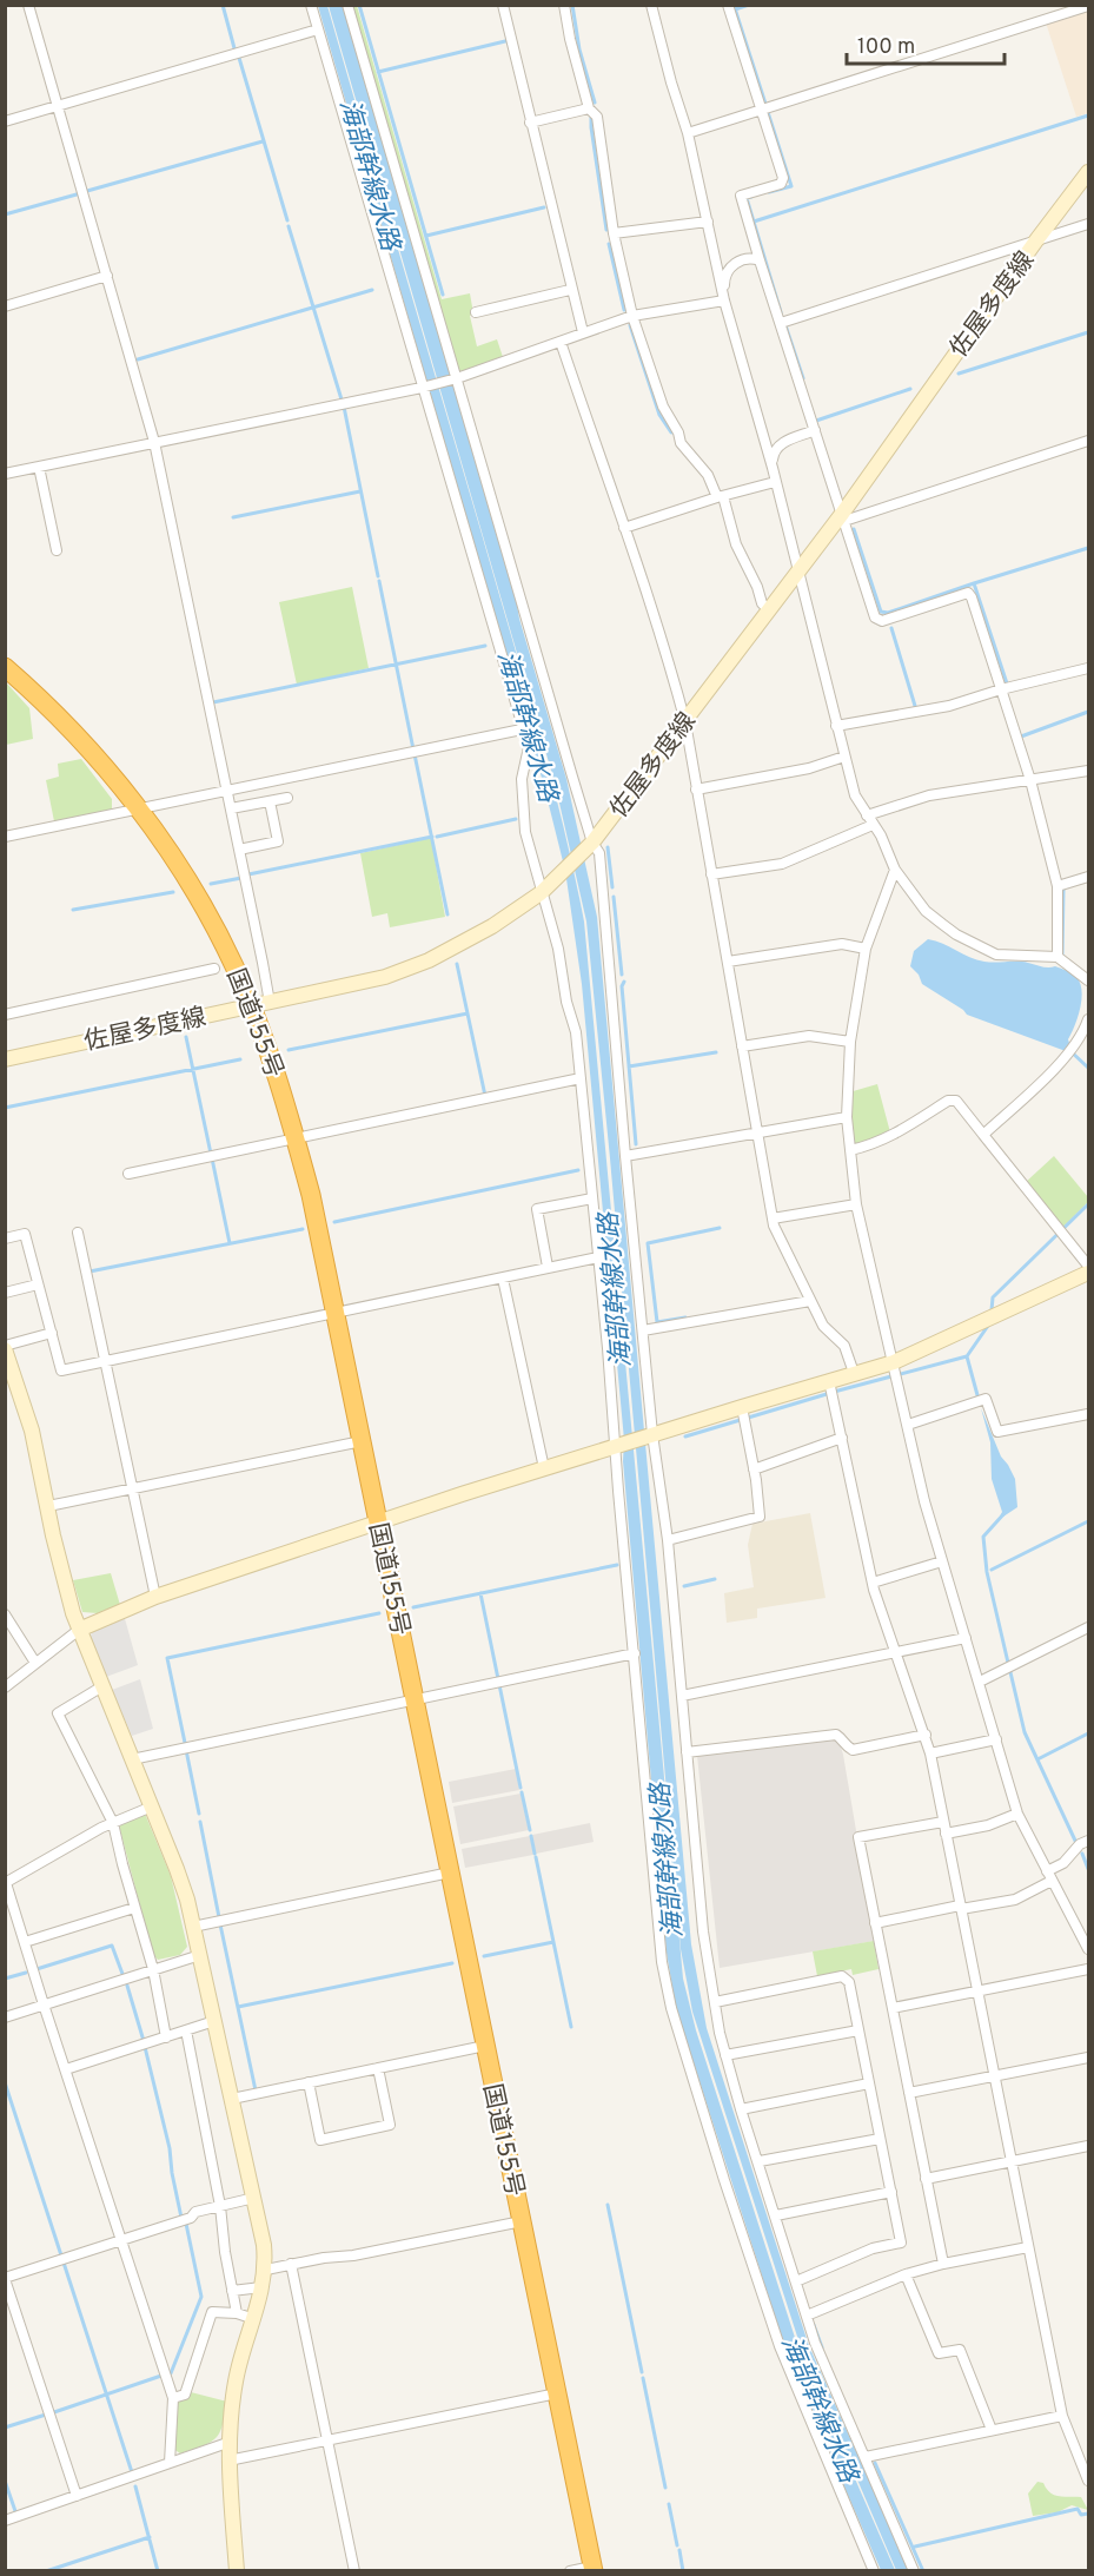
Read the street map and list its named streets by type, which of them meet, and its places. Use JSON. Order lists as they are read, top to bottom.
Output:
{
  "streets": {
    "highway": ["国道155号"],
    "street": ["佐屋多度線"]
  },
  "crossings": [
    ["佐屋多度線", "国道155号"]
  ],
  "water": ["海部幹線水路"],
  "scale_bar": "100 m"
}
